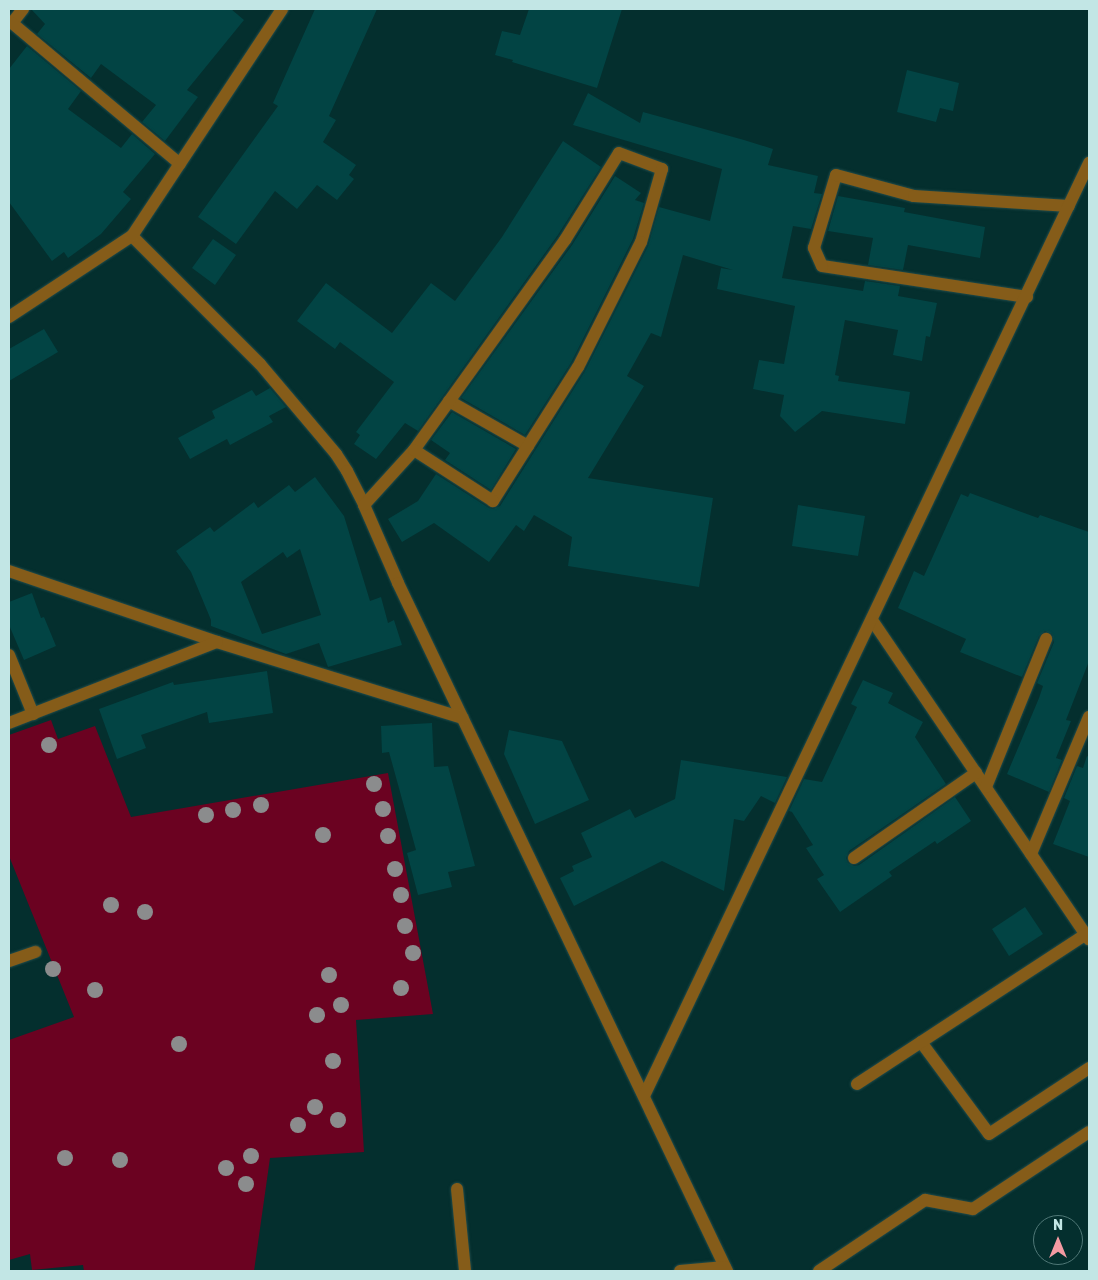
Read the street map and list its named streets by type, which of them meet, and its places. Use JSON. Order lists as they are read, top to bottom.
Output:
{
  "north": "top"
}
